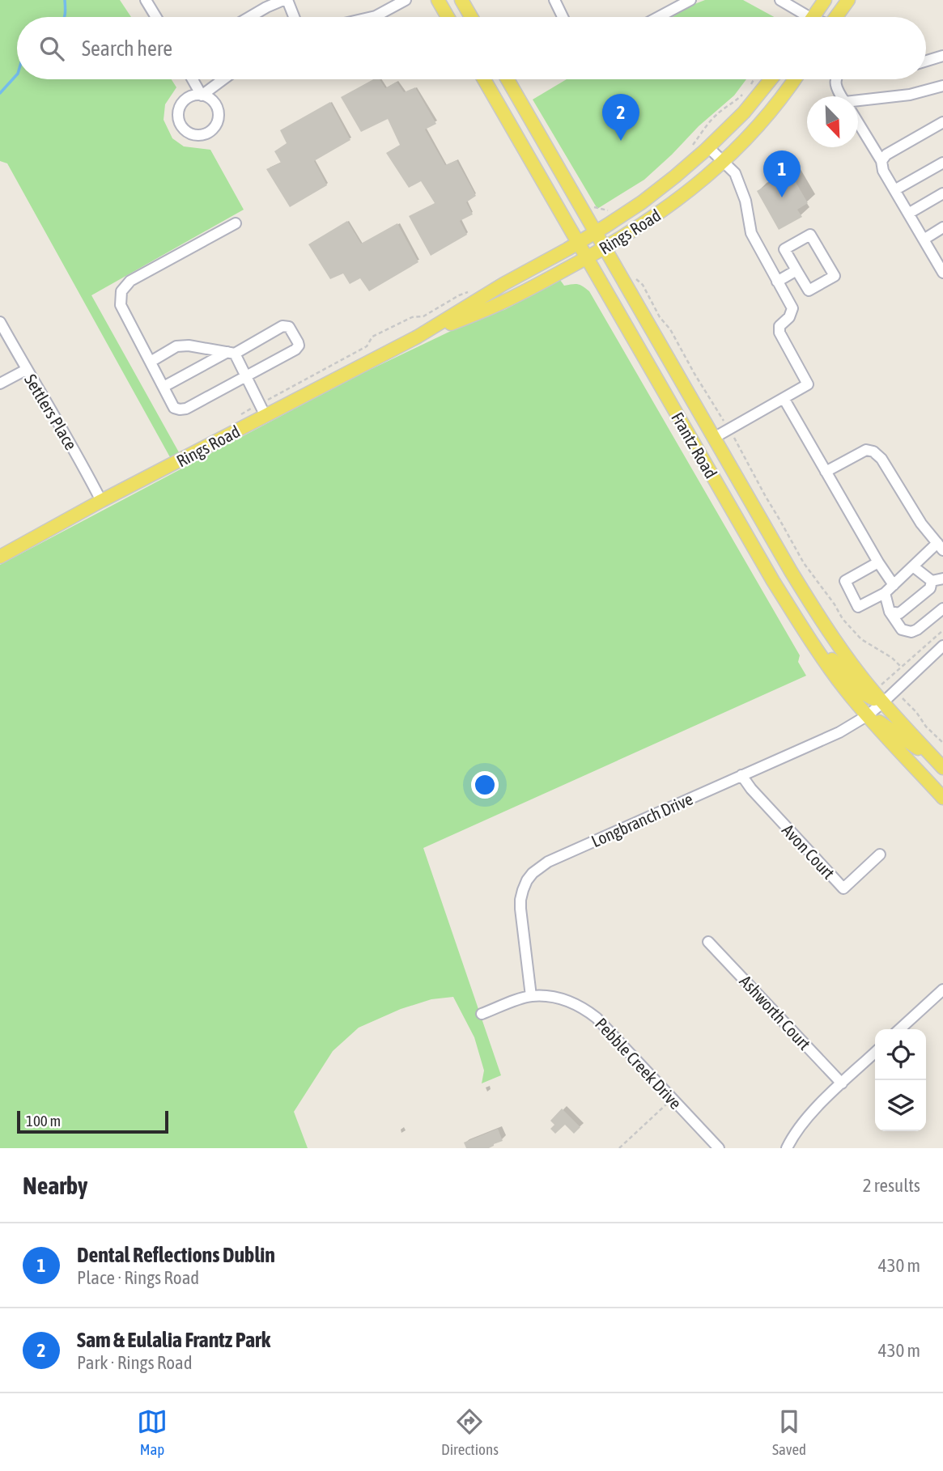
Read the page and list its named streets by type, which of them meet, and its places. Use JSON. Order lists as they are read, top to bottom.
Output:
{
  "streets": {
    "main road": ["Rings Road", "Frantz Road"],
    "street": [
      "Settlers Place",
      "Longbranch Drive",
      "Avon Court",
      "Ashworth Court",
      "Pebble Creek Drive"
    ]
  },
  "crossings": [
    ["Rings Road", "Settlers Place"],
    ["Rings Road", "Frantz Road"],
    ["Frantz Road", "Longbranch Drive"],
    ["Longbranch Drive", "Avon Court"],
    ["Longbranch Drive", "Pebble Creek Drive"]
  ],
  "scale_bar": "100 m",
  "north": "bottom right",
  "page": {
    "search": "Search here",
    "pins": ["2", "1"],
    "scale": "100 m",
    "heading": ["Nearby", "2 results"],
    "list": [
      {
        "mark": "1",
        "name": "Dental Reflections Dublin",
        "note": "Place · Rings Road",
        "value": "430 m"
      },
      {
        "mark": "2",
        "name": "Sam & Eulalia Frantz Park",
        "note": "Park · Rings Road",
        "value": "430 m"
      }
    ],
    "nav": ["Map", "Directions", "Saved"]
  }
}
